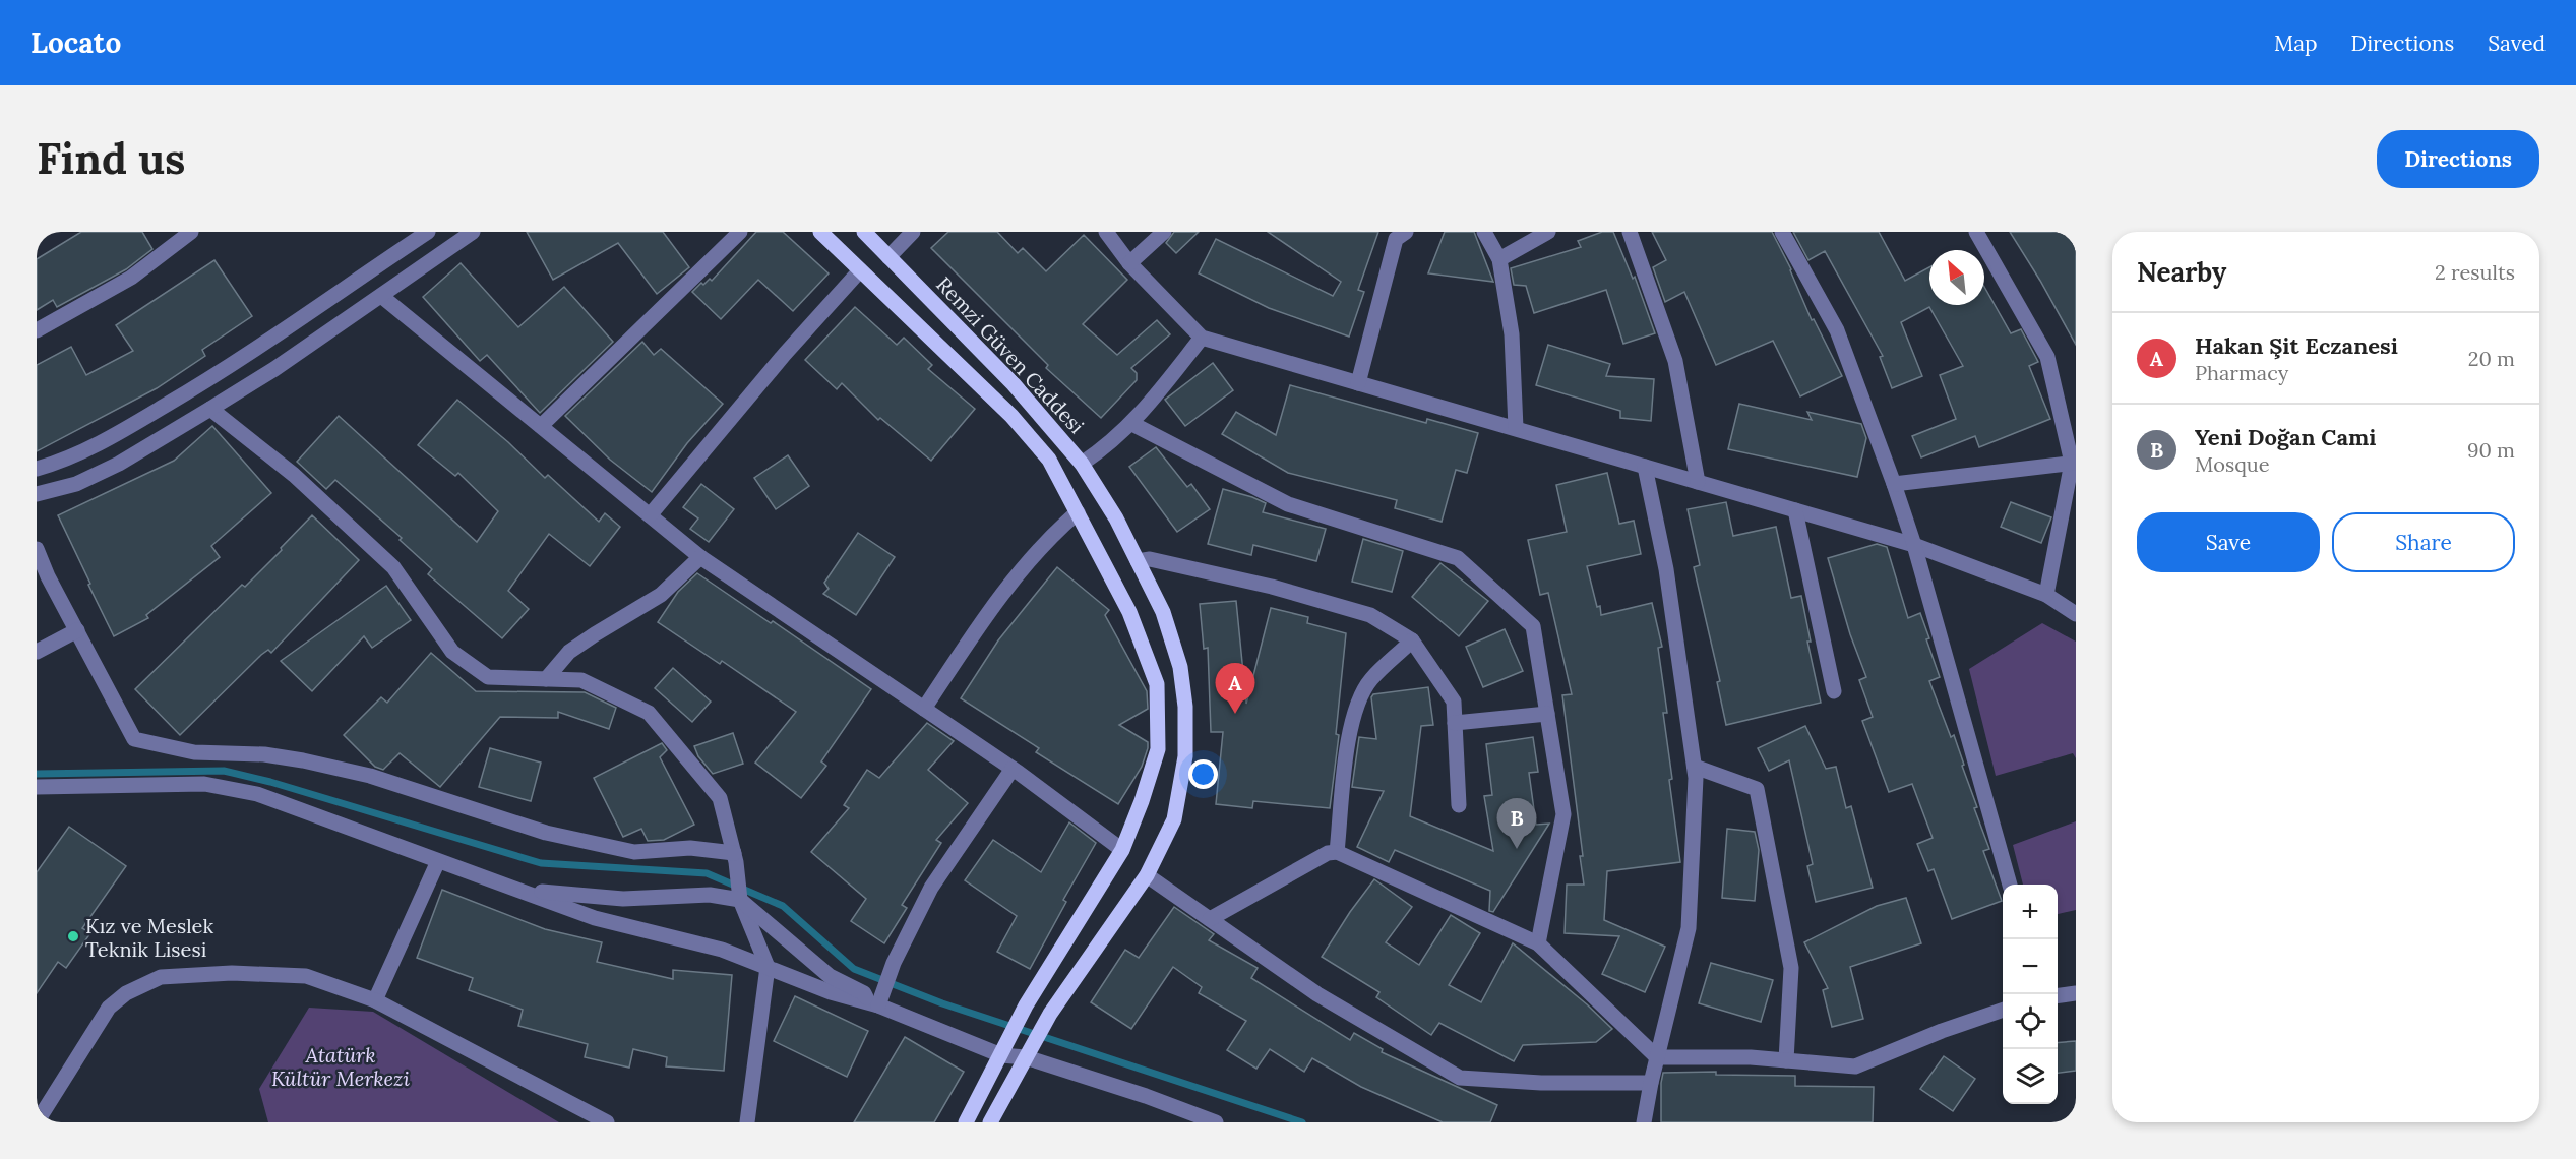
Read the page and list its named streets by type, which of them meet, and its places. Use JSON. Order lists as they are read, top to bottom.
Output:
{
  "streets": {
    "main road": ["Remzi Güven Caddesi"]
  },
  "parks": ["Atatürk Kültür Merkezi"],
  "places": ["Kız ve Meslek Teknik Lisesi"],
  "north": "top left",
  "page": {
    "header": "Locato",
    "nav": ["Map", "Directions", "Saved"],
    "buttons": [
      "Directions",
      ["Save", "Share"]
    ],
    "title": "Find us",
    "heading": ["Nearby", "2 results"],
    "list": [
      {
        "mark": "A",
        "name": "Hakan Şit Eczanesi",
        "note": "Pharmacy",
        "value": "20 m"
      },
      {
        "mark": "B",
        "name": "Yeni Doğan Cami",
        "note": "Mosque",
        "value": "90 m"
      }
    ],
    "pins": ["A", "B"],
    "map_buttons": ["+", "−"]
  }
}
